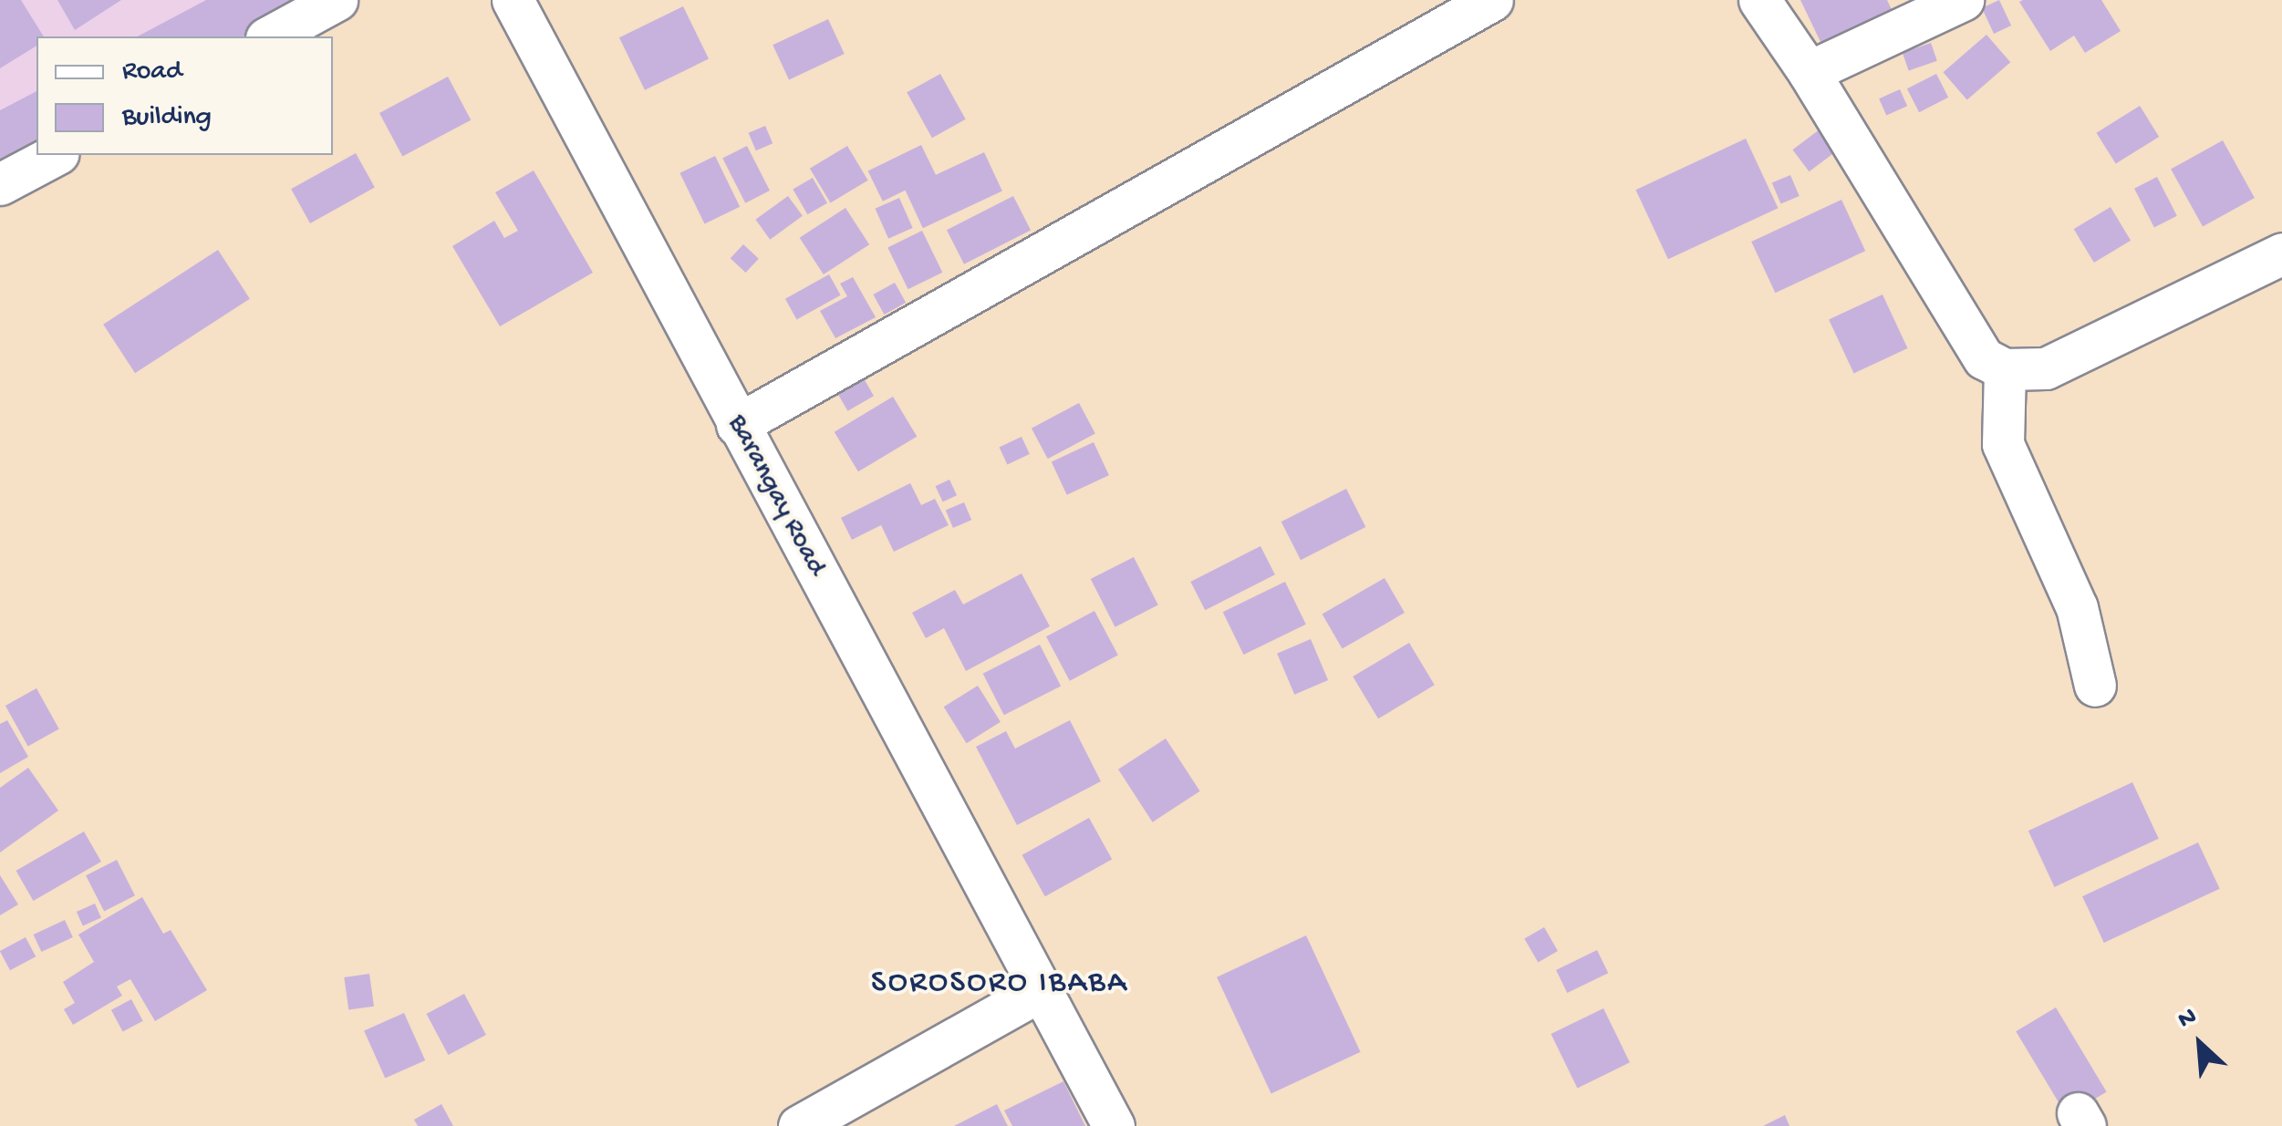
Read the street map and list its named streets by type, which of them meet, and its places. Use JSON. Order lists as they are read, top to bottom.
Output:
{
  "streets": {
    "street": ["Barangay Road"]
  },
  "districts": ["SOROSORO IBABA"],
  "legend": ["Road", "Building"],
  "north": "top left"
}
